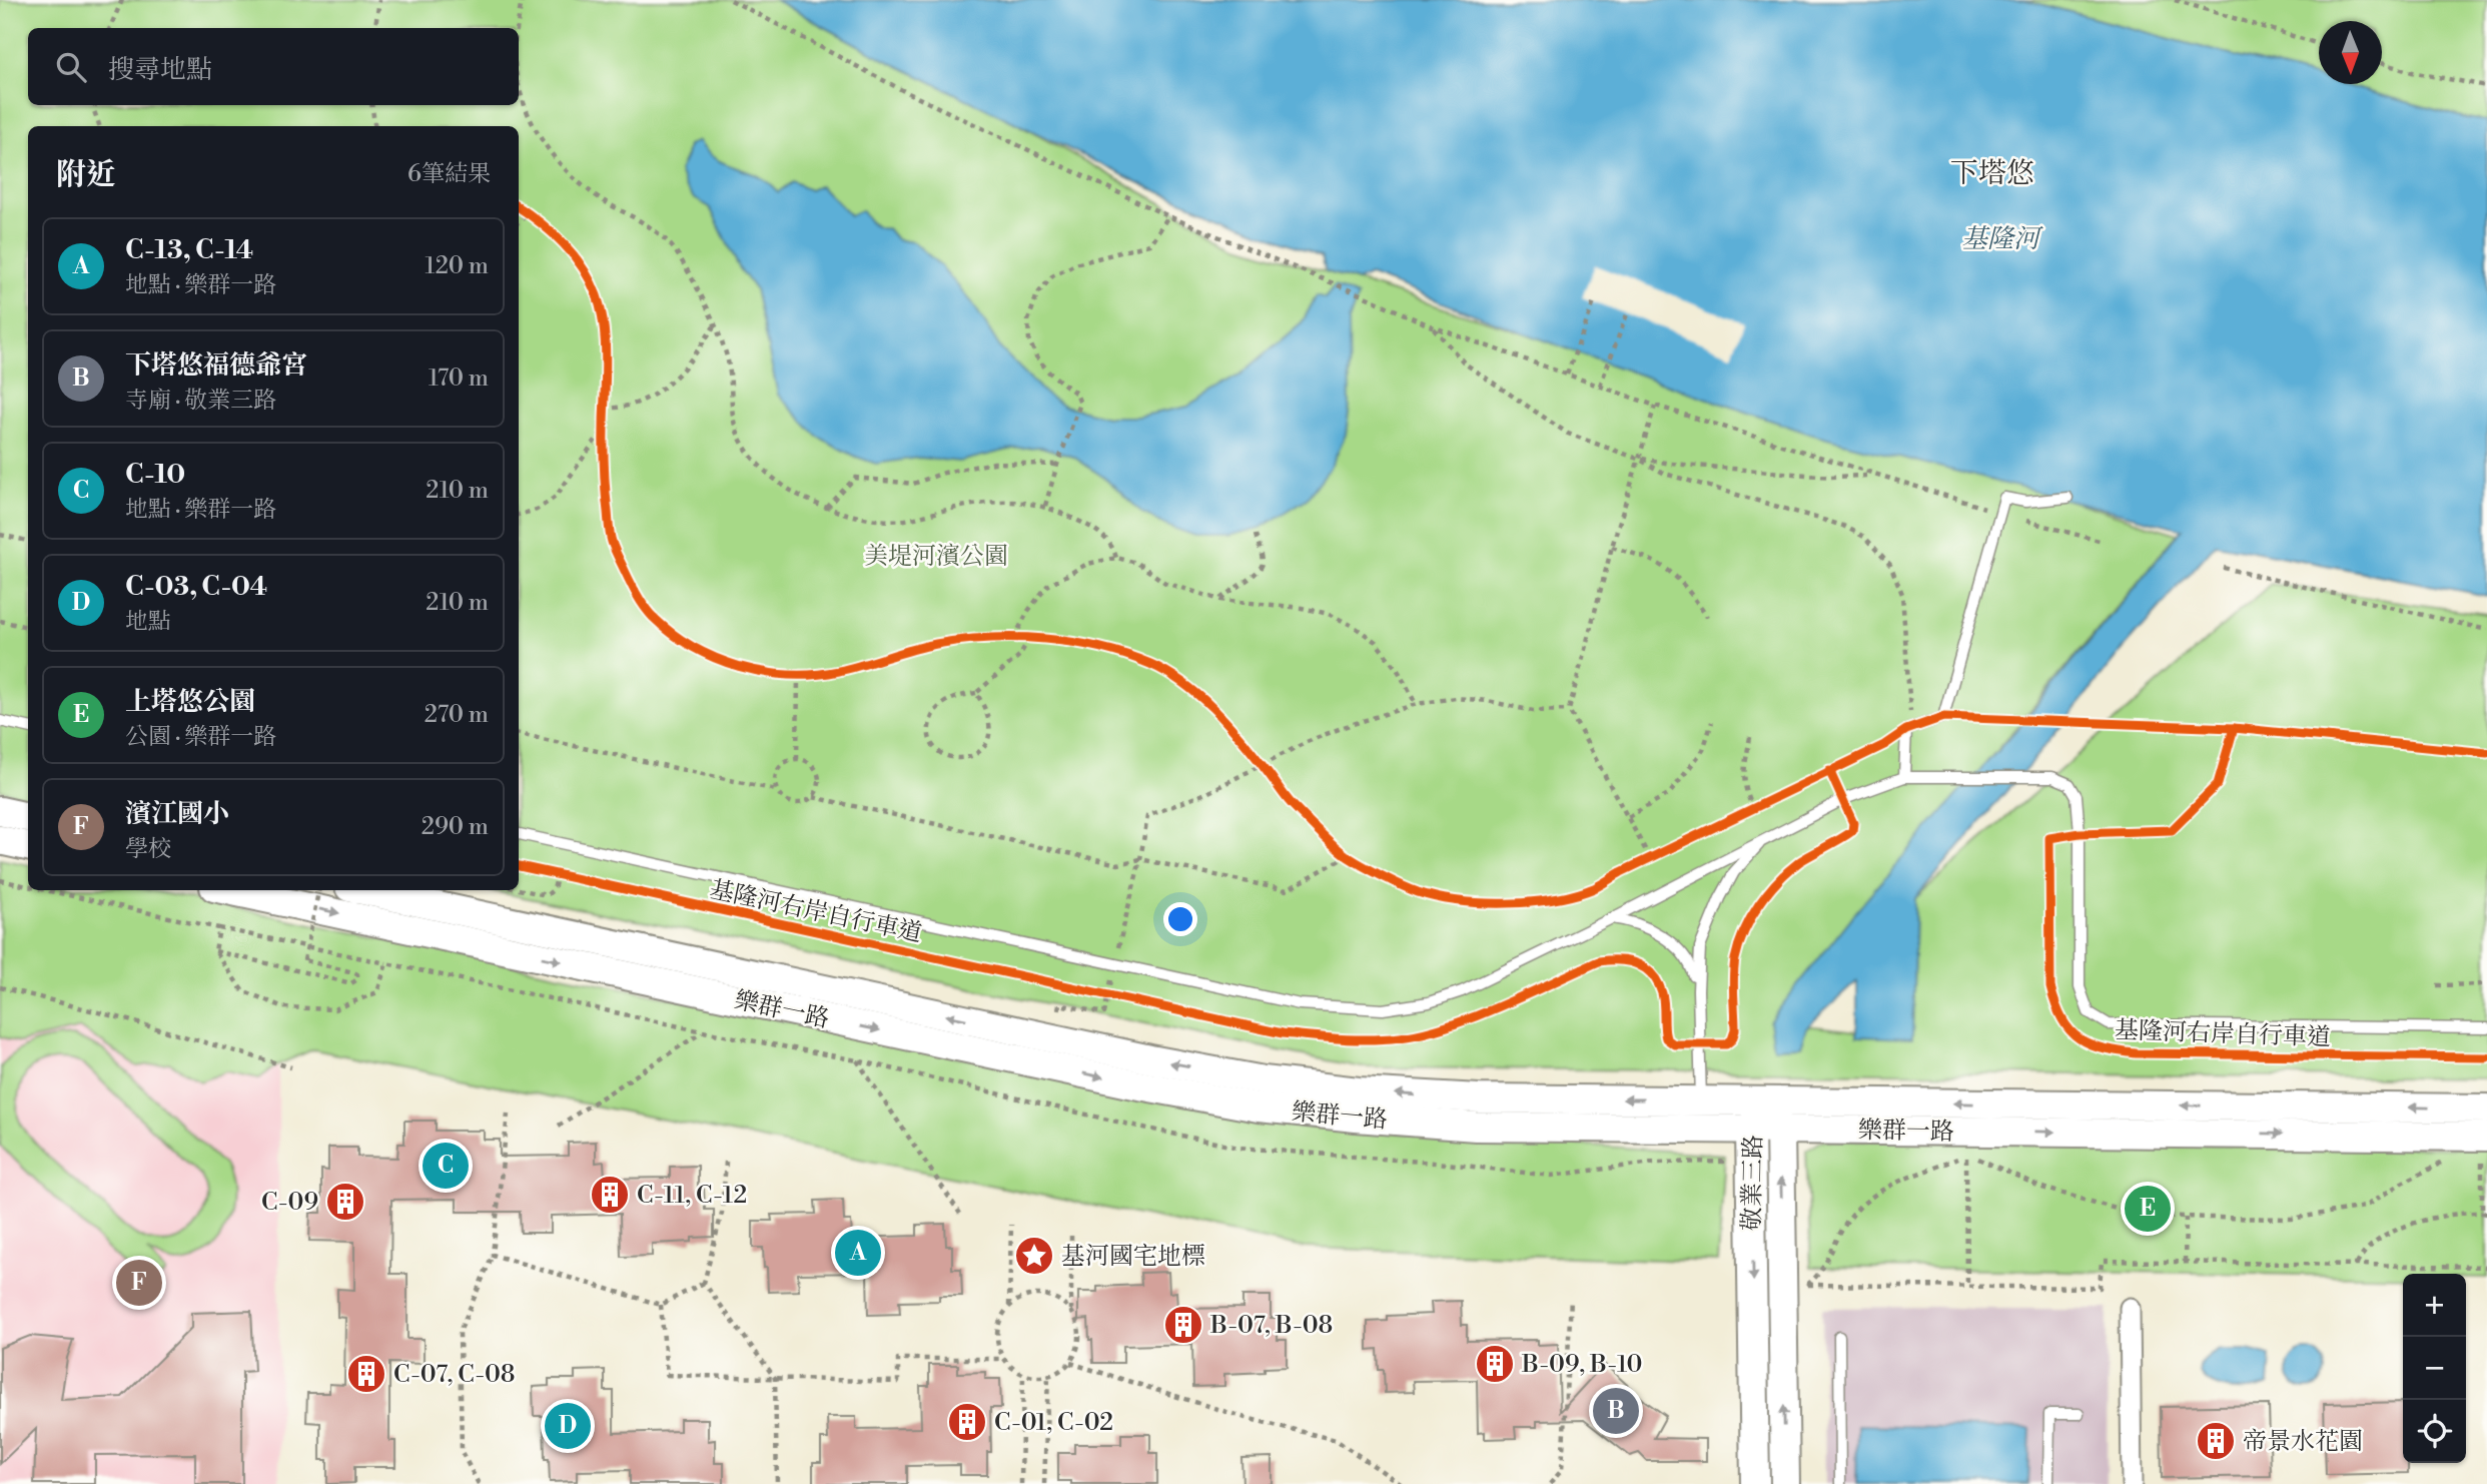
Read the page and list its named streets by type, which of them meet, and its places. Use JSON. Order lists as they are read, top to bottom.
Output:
{
  "streets": {
    "main road": ["樂群一路", "敬業三路"],
    "cycle path": ["基隆河右岸自行車道"]
  },
  "crossings": [
    ["樂群一路", "敬業三路"]
  ],
  "districts": ["下塔悠"],
  "water": ["基隆河"],
  "parks": ["美堤河濱公園"],
  "places": {
    "building": [
      "C-11, C-12",
      "C-09",
      "B-07, B-08",
      "B-09, B-10",
      "C-07, C-08",
      "C-01, C-02",
      "帝景水花園"
    ],
    "place": ["基河國宅地標"]
  },
  "north": "bottom",
  "page": {
    "search": "搜尋地點",
    "heading": ["附近", "6筆結果"],
    "list": [
      {
        "mark": "A",
        "name": "C-13, C-14",
        "note": "地點 · 樂群一路",
        "value": "120 m"
      },
      {
        "mark": "B",
        "name": "下塔悠福德爺宮",
        "note": "寺廟 · 敬業三路",
        "value": "170 m"
      },
      {
        "mark": "C",
        "name": "C-10",
        "note": "地點 · 樂群一路",
        "value": "210 m"
      },
      {
        "mark": "D",
        "name": "C-03, C-04",
        "note": "地點",
        "value": "210 m"
      },
      {
        "mark": "E",
        "name": "上塔悠公園",
        "note": "公園 · 樂群一路",
        "value": "270 m"
      },
      {
        "mark": "F",
        "name": "濱江國小",
        "note": "學校",
        "value": "290 m"
      }
    ],
    "pins": [
      "C",
      "E",
      "A",
      "F",
      "B",
      "D"
    ],
    "map_buttons": ["+", "−"]
  }
}
